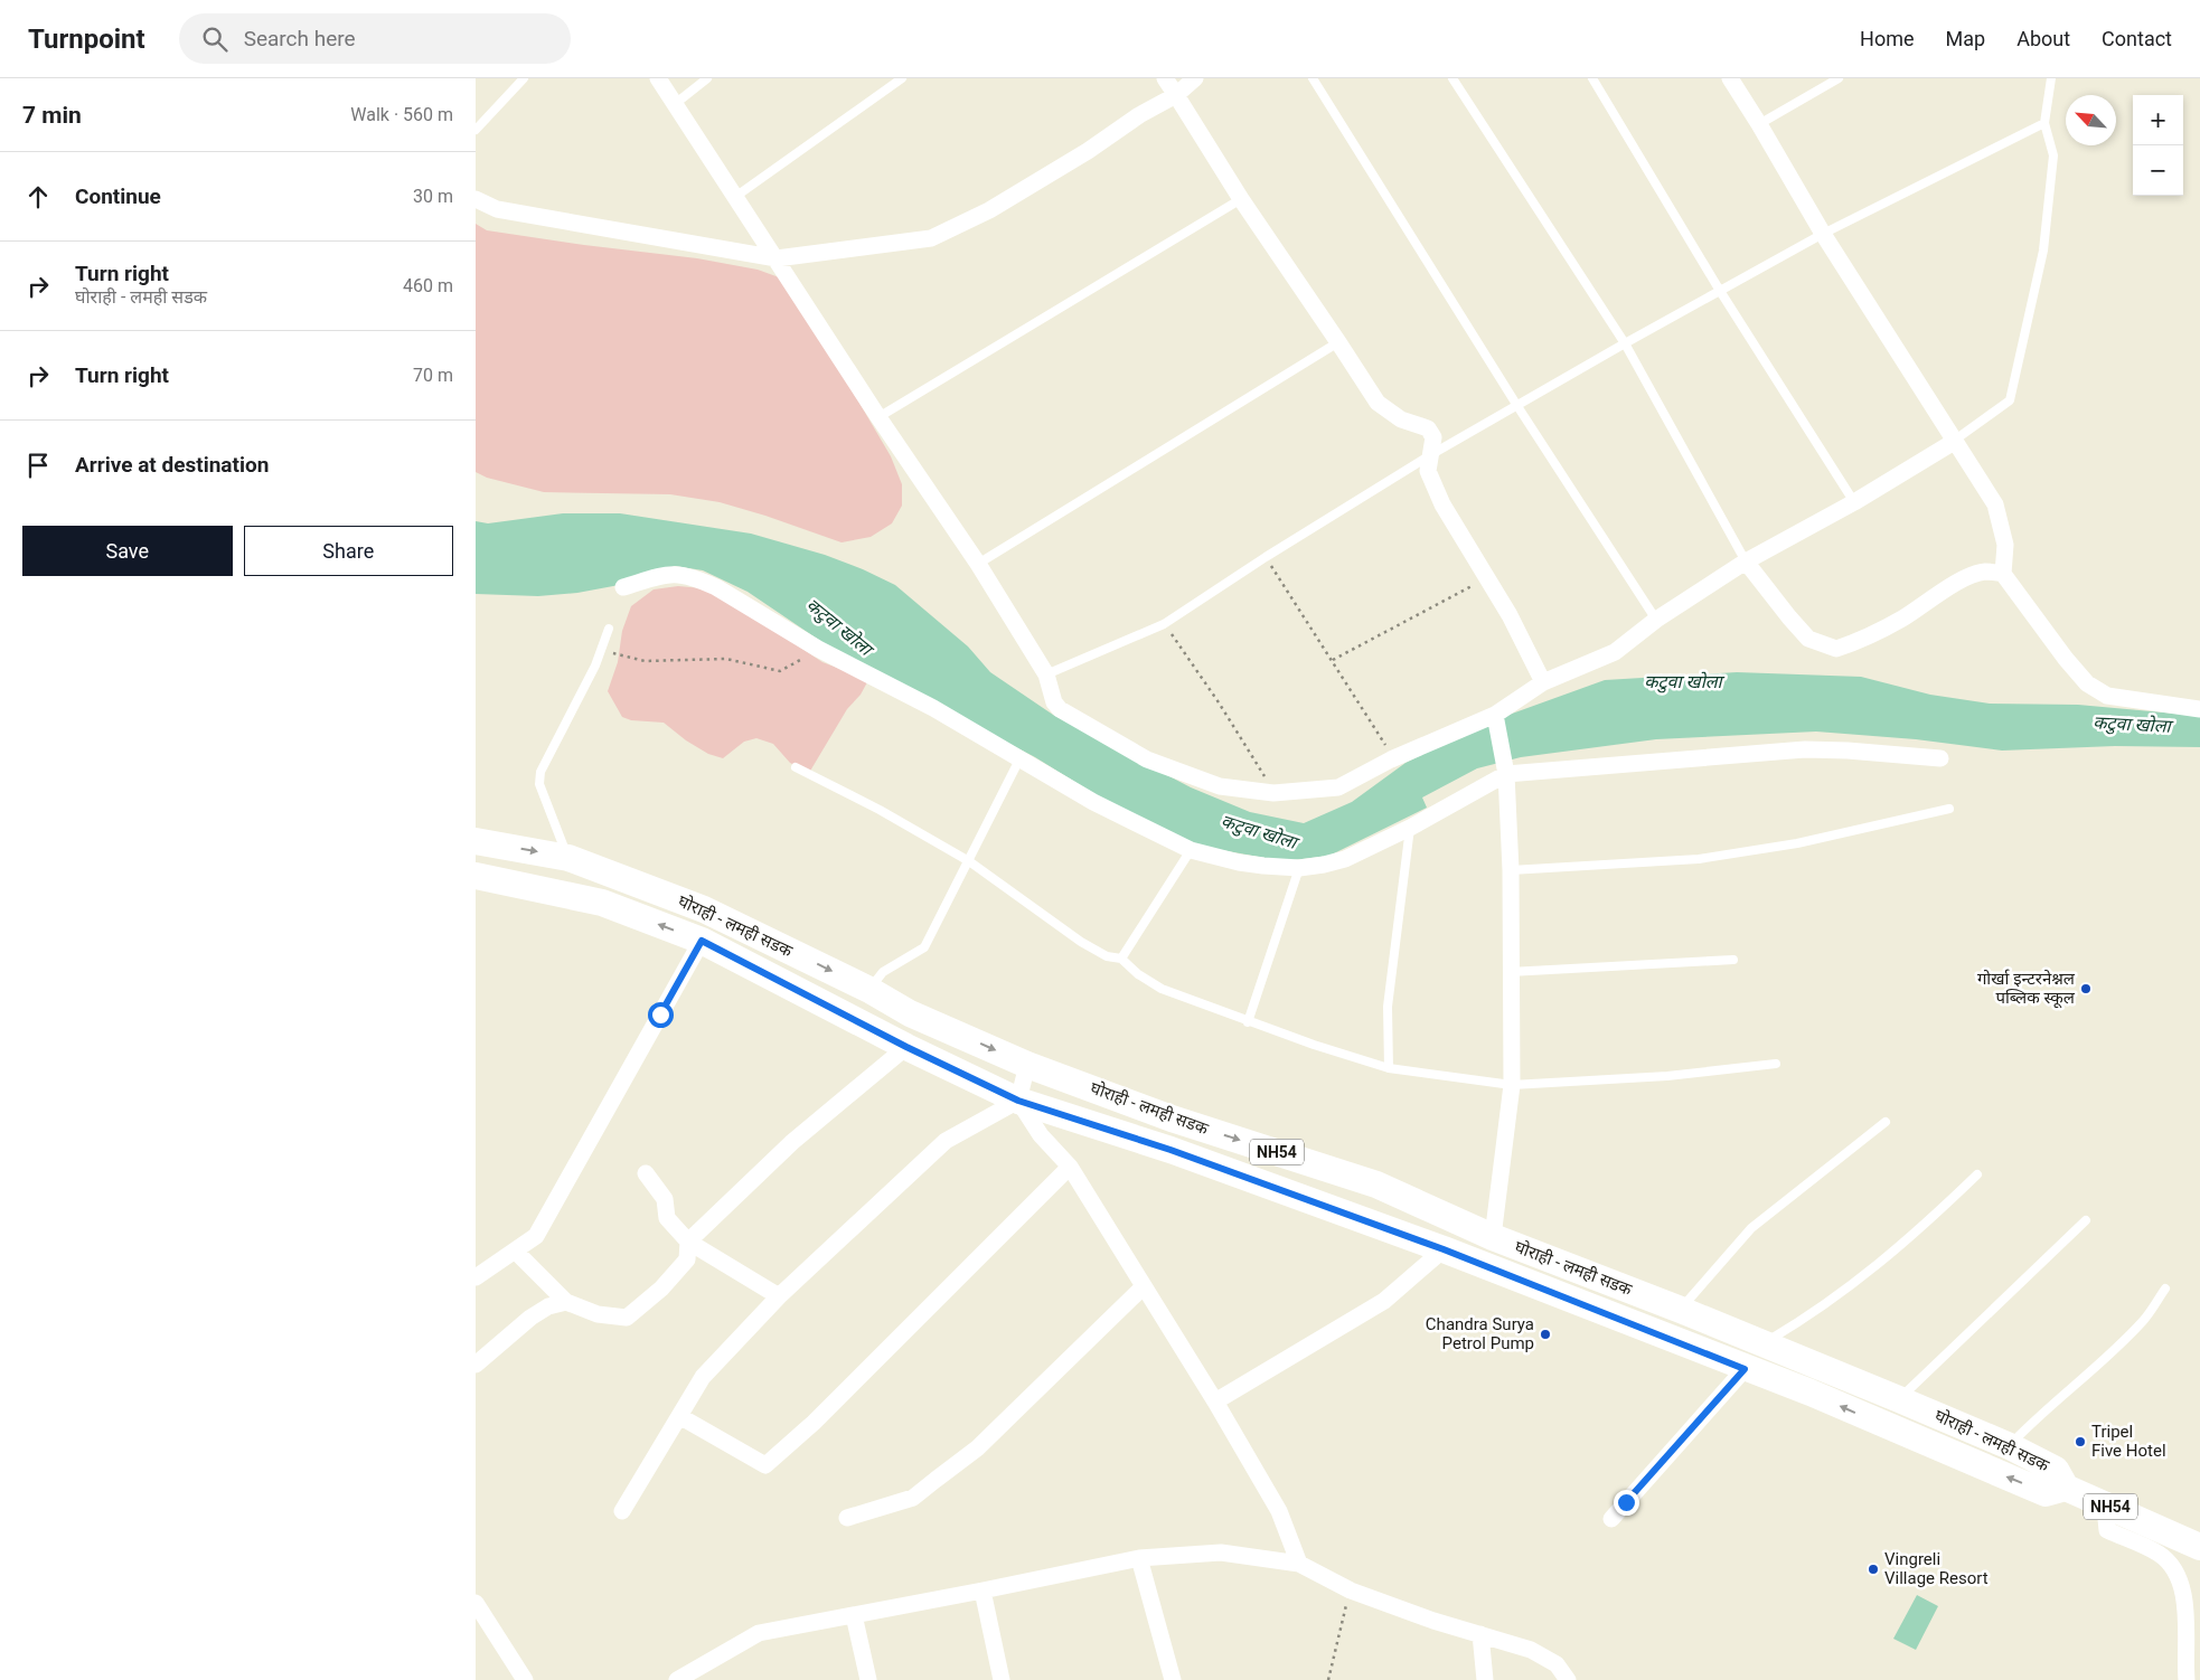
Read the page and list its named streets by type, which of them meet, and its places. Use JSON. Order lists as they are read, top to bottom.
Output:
{
  "streets": {
    "main road": ["घोराही - लमही सडक", "NH54"]
  },
  "crossings": [
    ["घोराही - लमही सडक", "NH54"]
  ],
  "water": ["कटुवा खोला"],
  "places": [
    "गोर्खा इन्टरनेश्नल पब्लिक स्कूल",
    "Chandra Surya Petrol Pump",
    "Tripel Five Hotel",
    "Vingreli Village Resort"
  ],
  "north": "top left",
  "page": {
    "header": "Turnpoint",
    "search": "Search here",
    "nav": [
      "Home",
      "Map",
      "About",
      "Contact"
    ],
    "heading": ["7 min", "Walk · 560 m"],
    "map_buttons": ["+", "−"],
    "list": [
      ["Continue", "30 m"],
      ["Turn right", "घोराही - लमही सडक", "460 m"],
      ["Turn right", "70 m"],
      "Arrive at destination"
    ],
    "buttons": ["Save", "Share"]
  }
}
